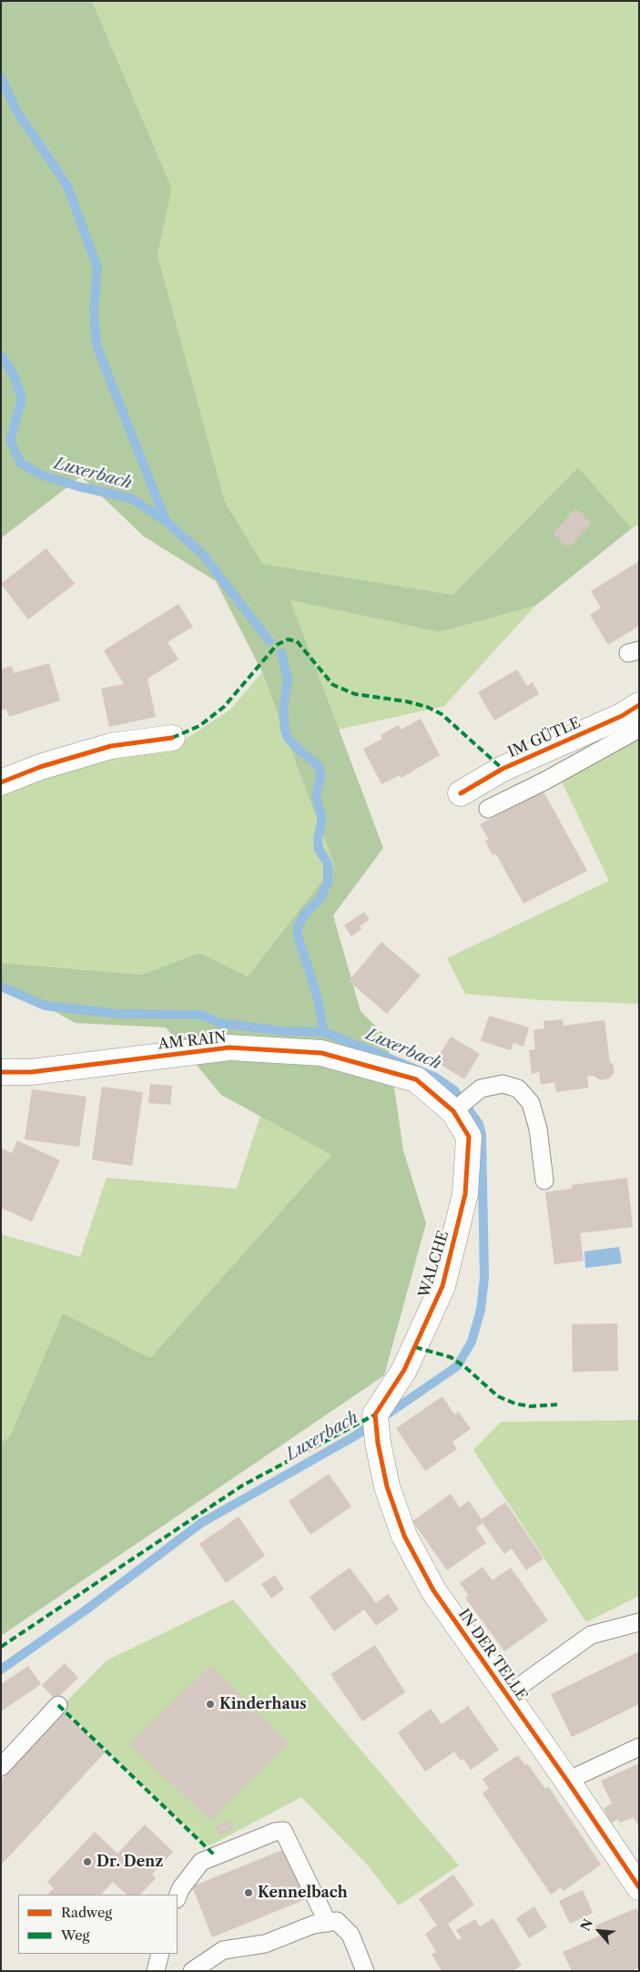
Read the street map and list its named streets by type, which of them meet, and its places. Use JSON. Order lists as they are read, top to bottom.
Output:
{
  "streets": {
    "street": [
      "IM GÜTLE",
      "AM RAIN",
      "WALCHE",
      "IN DER TELLE"
    ]
  },
  "crossings": [
    ["AM RAIN", "WALCHE"],
    ["WALCHE", "IN DER TELLE"]
  ],
  "water": ["Luxerbach"],
  "places": ["Kinderhaus", "Dr. Denz", "Kennelbach"],
  "legend": ["Radweg", "Weg"],
  "north": "top left"
}
